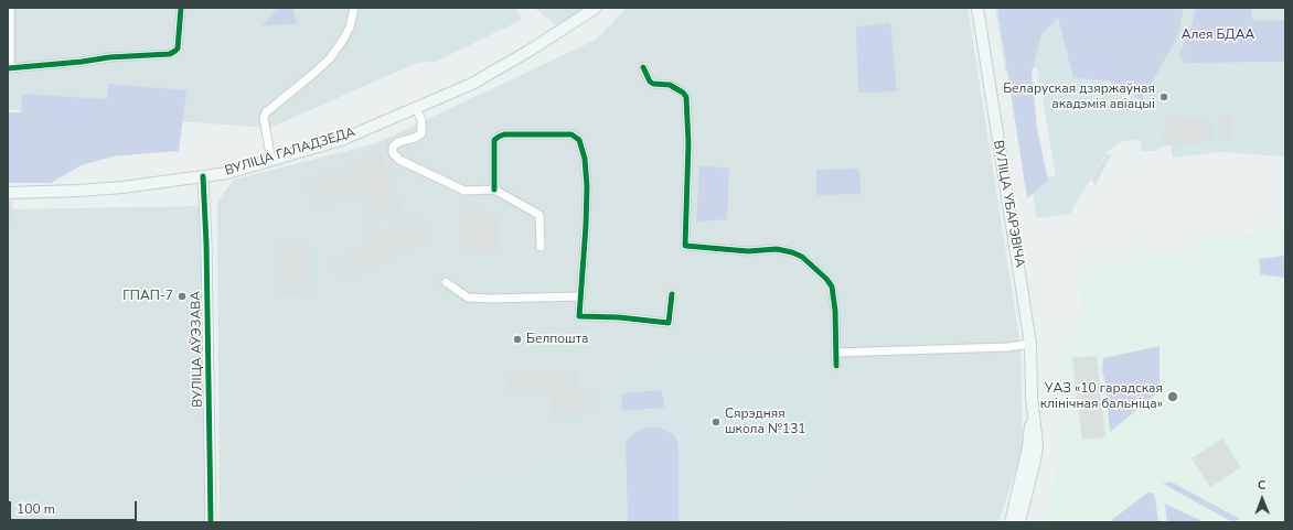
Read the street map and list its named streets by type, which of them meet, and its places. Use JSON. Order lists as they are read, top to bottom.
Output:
{
  "streets": {
    "main road": ["ВУЛІЦА ГАЛАДЗЕДА", "ВУЛІЦА УБАРЭВІЧА"],
    "street": ["ВУЛІЦА АЎЭЗАВА"]
  },
  "crossings": [
    ["ВУЛІЦА ГАЛАДЗЕДА", "ВУЛІЦА АЎЭЗАВА"]
  ],
  "parks": ["Алея БДАА"],
  "places": [
    "Беларуская дзяржаўная акадэмія авіацыі",
    "ГПАП-7",
    "Белпошта",
    "УАЗ «10 гарадская клінічная бальніца»",
    "Сярэдняя школа №131"
  ],
  "scale_bar": "100 m",
  "north": "top"
}
